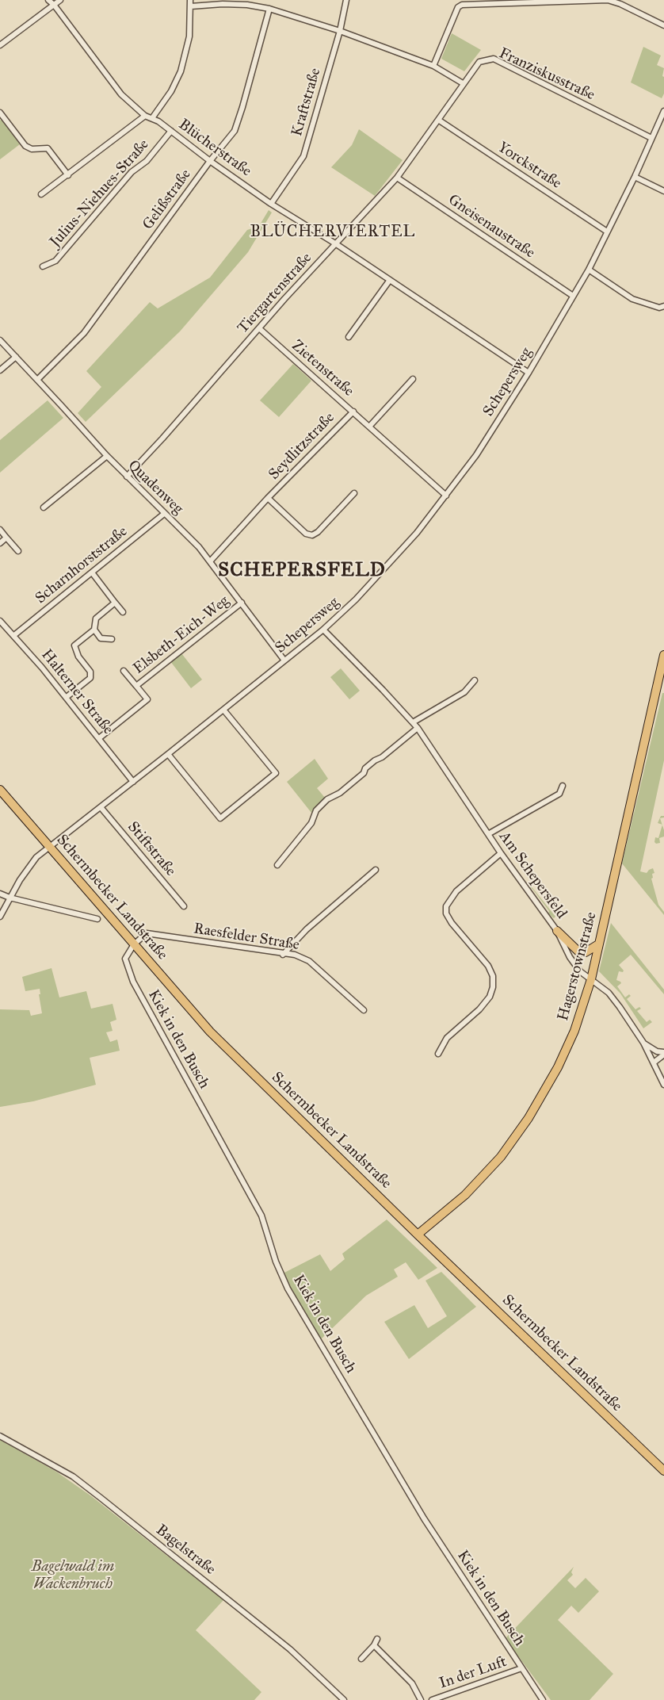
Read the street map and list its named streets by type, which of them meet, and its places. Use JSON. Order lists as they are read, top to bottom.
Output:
{
  "streets": {
    "main road": ["Schermbecker Landstraße", "Hagerstownstraße"],
    "street": [
      "Franziskusstraße",
      "Kraftstraße",
      "Blücherstraße",
      "Yorckstraße",
      "Julius-Niehues-Straße",
      "Gelißstraße",
      "Gneisenaustraße",
      "Tiergartenstraße",
      "Zietenstraße",
      "Schepersweg",
      "Seydlitzstraße",
      "Quadenweg",
      "Scharnhorststraße",
      "Elsbeth-Eich-Weg",
      "Halterner Straße",
      "Stiftstraße",
      "Am Schepersfeld",
      "Raesfelder Straße",
      "Kiek in den Busch",
      "Bagelstraße",
      "In der Luft"
    ]
  },
  "crossings": [
    ["Franziskusstraße", "Tiergartenstraße"],
    ["Franziskusstraße", "Schepersweg"],
    ["Kraftstraße", "Blücherstraße"],
    ["Blücherstraße", "Julius-Niehues-Straße"],
    ["Blücherstraße", "Gelißstraße"],
    ["Blücherstraße", "Tiergartenstraße"],
    ["Blücherstraße", "Schepersweg"],
    ["Yorckstraße", "Tiergartenstraße"],
    ["Yorckstraße", "Schepersweg"],
    ["Gelißstraße", "Quadenweg"],
    ["Gneisenaustraße", "Tiergartenstraße"],
    ["Gneisenaustraße", "Schepersweg"],
    ["Tiergartenstraße", "Zietenstraße"],
    ["Tiergartenstraße", "Quadenweg"],
    ["Zietenstraße", "Schepersweg"],
    ["Zietenstraße", "Seydlitzstraße"],
    ["Schepersweg", "Quadenweg"],
    ["Schepersweg", "Halterner Straße"],
    ["Schepersweg", "Stiftstraße"],
    ["Schepersweg", "Am Schepersfeld"],
    ["Schepersweg", "Schermbecker Landstraße"],
    ["Seydlitzstraße", "Quadenweg"],
    ["Quadenweg", "Scharnhorststraße"],
    ["Quadenweg", "Elsbeth-Eich-Weg"],
    ["Scharnhorststraße", "Halterner Straße"],
    ["Elsbeth-Eich-Weg", "Halterner Straße"],
    ["Am Schepersfeld", "Hagerstownstraße"],
    ["Schermbecker Landstraße", "Raesfelder Straße"],
    ["Schermbecker Landstraße", "Hagerstownstraße"],
    ["Schermbecker Landstraße", "Kiek in den Busch"],
    ["Raesfelder Straße", "Kiek in den Busch"],
    ["Kiek in den Busch", "In der Luft"]
  ],
  "districts": ["BLÜCHERVIERTEL", "SCHEPERSFELD"],
  "parks": ["Bagelwald im Wackenbruch"]
}
